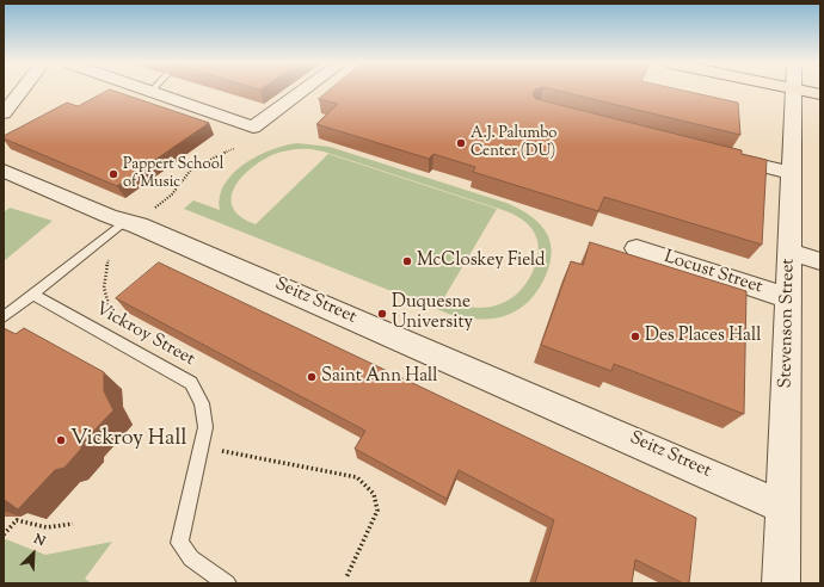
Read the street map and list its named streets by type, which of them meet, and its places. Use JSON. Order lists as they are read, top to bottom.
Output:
{
  "streets": {
    "street": ["Locust Street", "Seitz Street", "Stevenson Street"],
    "lane": ["Vickroy Street"]
  },
  "crossings": [
    ["Locust Street", "Stevenson Street"],
    ["Seitz Street", "Stevenson Street"]
  ],
  "places": [
    "A.J. Palumbo Center (DU)",
    "Pappert School of Music",
    "McCloskey Field",
    "Duquesne University",
    "Des Places Hall",
    "Saint Ann Hall",
    "Vickroy Hall"
  ],
  "north": "top right"
}
